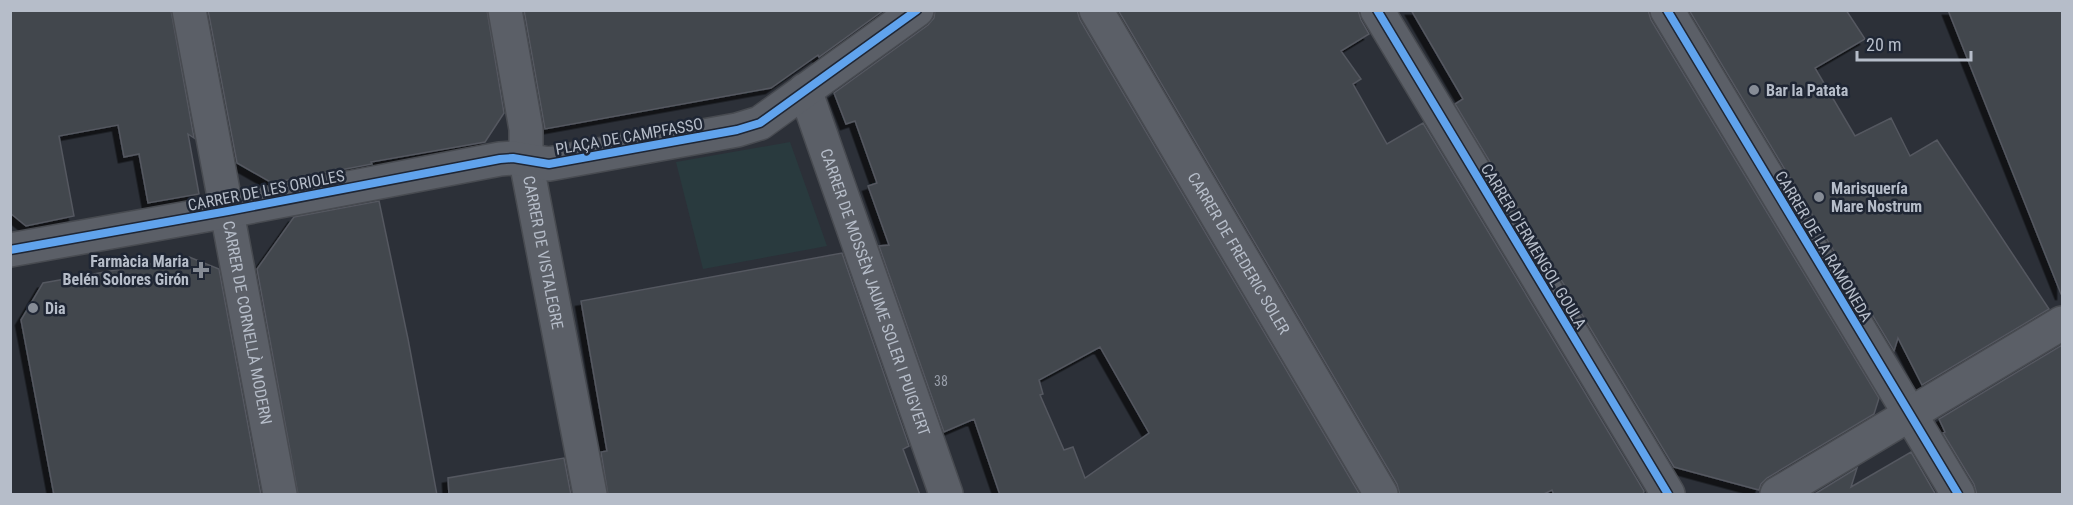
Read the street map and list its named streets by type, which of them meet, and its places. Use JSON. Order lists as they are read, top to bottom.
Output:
{
  "streets": {
    "street": [
      "PLAÇA DE CAMPFASSO",
      "CARRER DE LES ORIOLES",
      "CARRER D'ERMENGOL GOULA",
      "CARRER DE LA RAMONEDA",
      "CARRER DE FREDERIC SOLER",
      "CARRER DE VISTALEGRE",
      "CARRER DE MOSSÈN JAUME SOLER I PUIGVERT",
      "CARRER DE CORNELLÀ MODERN"
    ]
  },
  "crossings": [
    ["PLAÇA DE CAMPFASSO", "CARRER DE LES ORIOLES"],
    ["PLAÇA DE CAMPFASSO", "CARRER DE VISTALEGRE"],
    ["PLAÇA DE CAMPFASSO", "CARRER DE MOSSÈN JAUME SOLER I PUIGVERT"],
    ["CARRER DE LES ORIOLES", "CARRER DE VISTALEGRE"],
    ["CARRER DE LES ORIOLES", "CARRER DE CORNELLÀ MODERN"]
  ],
  "places": {
    "other": ["Bar la Patata", "Marisquería Mare Nostrum", "Dia"],
    "health": ["Farmàcia Maria Belén Solores Girón"]
  },
  "house_numbers": ["38"],
  "scale_bar": "20 m"
}
